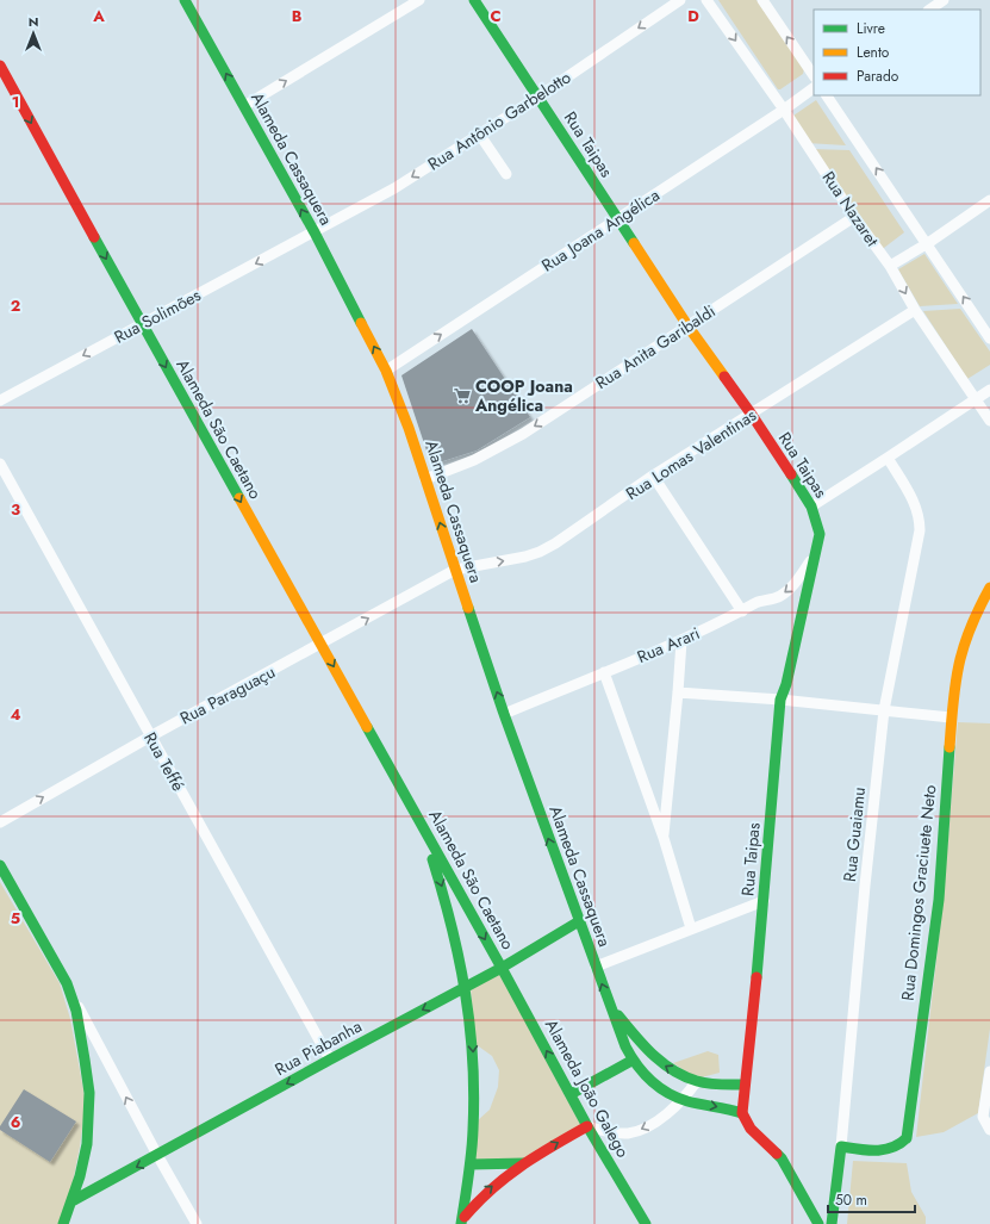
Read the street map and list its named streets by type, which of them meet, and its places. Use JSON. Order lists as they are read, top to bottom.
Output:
{
  "streets": {
    "street": [
      "Rua Antônio Garbelotto",
      "Rua Taipas",
      "Alameda Cassaquera",
      "Rua Nazaret",
      "Rua Joana Angélica",
      "Rua Solimões",
      "Rua Anita Garibaldi",
      "Alameda São Caetano",
      "Rua Lomas Valentinas",
      "Rua Arari",
      "Rua Paraguaçu",
      "Rua Teffé",
      "Rua Guaiamu",
      "Rua Domingos Graciuete Neto",
      "Rua Piabanha",
      "Alameda João Galego"
    ]
  },
  "crossings": [
    ["Rua Antônio Garbelotto", "Rua Taipas"],
    ["Rua Antônio Garbelotto", "Alameda Cassaquera"],
    ["Rua Antônio Garbelotto", "Rua Solimões"],
    ["Rua Taipas", "Rua Joana Angélica"],
    ["Rua Taipas", "Rua Anita Garibaldi"],
    ["Rua Taipas", "Rua Lomas Valentinas"],
    ["Rua Taipas", "Rua Arari"],
    ["Alameda Cassaquera", "Rua Joana Angélica"],
    ["Alameda Cassaquera", "Rua Solimões"],
    ["Alameda Cassaquera", "Rua Anita Garibaldi"],
    ["Alameda Cassaquera", "Rua Lomas Valentinas"],
    ["Alameda Cassaquera", "Rua Arari"],
    ["Alameda Cassaquera", "Rua Paraguaçu"],
    ["Alameda Cassaquera", "Rua Piabanha"],
    ["Rua Nazaret", "Rua Joana Angélica"],
    ["Rua Nazaret", "Rua Anita Garibaldi"],
    ["Rua Nazaret", "Rua Lomas Valentinas"],
    ["Rua Solimões", "Alameda São Caetano"],
    ["Alameda São Caetano", "Rua Paraguaçu"],
    ["Alameda São Caetano", "Rua Piabanha"],
    ["Alameda São Caetano", "Alameda João Galego"],
    ["Rua Lomas Valentinas", "Rua Paraguaçu"],
    ["Rua Paraguaçu", "Rua Teffé"],
    ["Rua Teffé", "Rua Piabanha"],
    ["Rua Guaiamu", "Rua Domingos Graciuete Neto"],
    ["Rua Piabanha", "Alameda João Galego"]
  ],
  "one_way": [
    "Rua Antônio Garbelotto",
    "Alameda Cassaquera",
    "Rua Joana Angélica",
    "Rua Solimões",
    "Rua Anita Garibaldi",
    "Alameda São Caetano",
    "Rua Lomas Valentinas",
    "Rua Paraguaçu",
    "Rua Piabanha"
  ],
  "places": {
    "supermarket": ["COOP Joana Angélica"]
  },
  "legend": ["Livre", "Lento", "Parado"],
  "scale_bar": "50 m",
  "north": "top",
  "grid": {
    "columns": [
      "A",
      "B",
      "C",
      "D"
    ],
    "rows": [
      "1",
      "2",
      "3",
      "4",
      "5",
      "6"
    ]
  }
}
